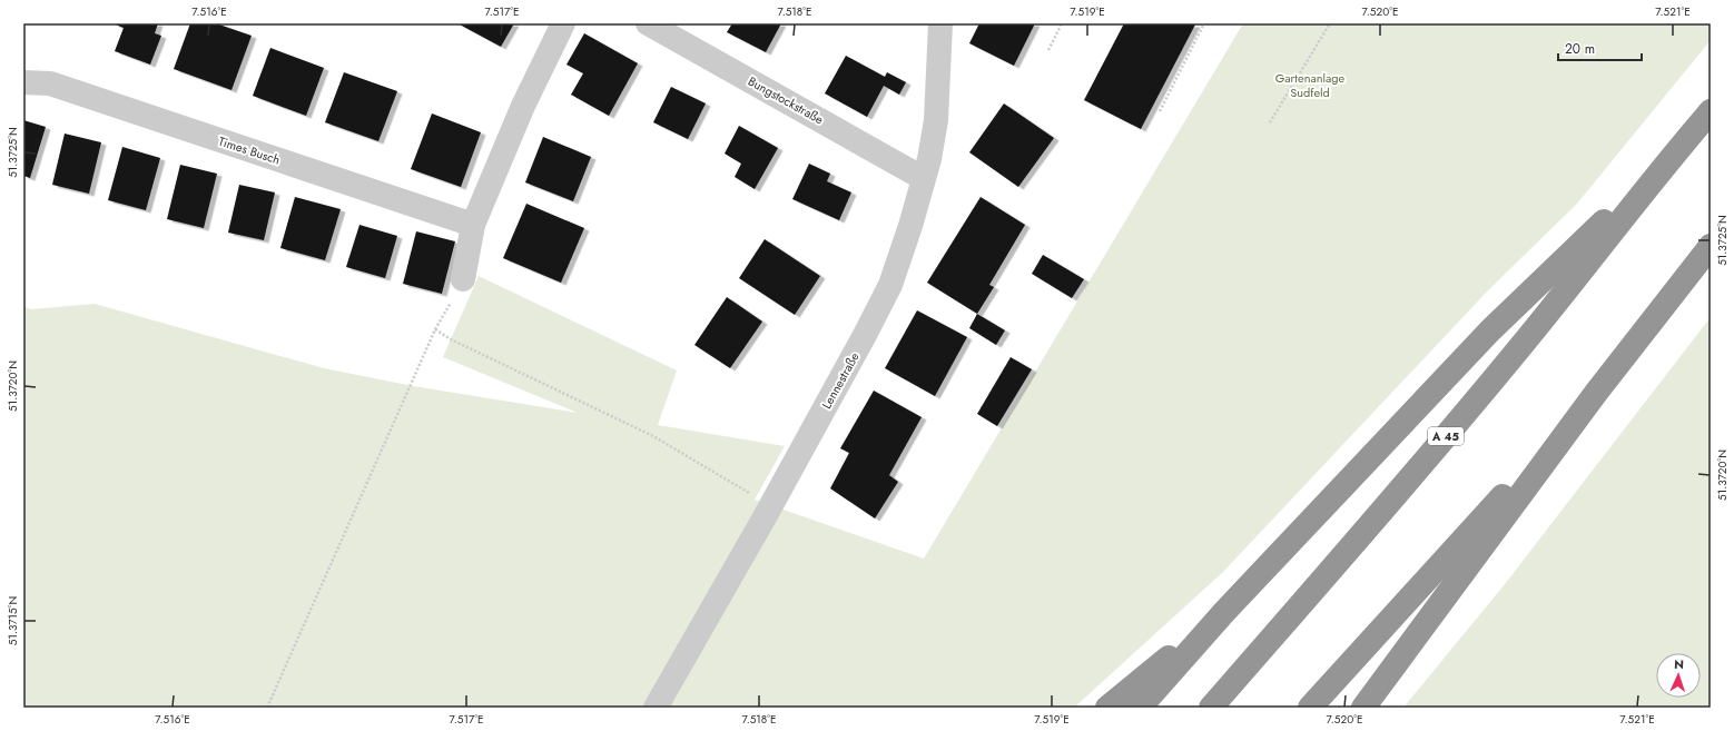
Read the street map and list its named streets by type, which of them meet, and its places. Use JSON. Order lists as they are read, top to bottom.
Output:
{
  "streets": {
    "highway": ["A 45"],
    "street": ["Bungstockstraße", "Times Busch", "Lennestraße"]
  },
  "crossings": [
    ["Bungstockstraße", "Lennestraße"]
  ],
  "parks": ["Gartenanlage Sudfeld"],
  "scale_bar": "20 m",
  "north": "top",
  "coordinates": [
    "7.516°E",
    "7.517°E",
    "7.518°E",
    "7.519°E",
    "7.520°E",
    "7.521°E",
    "51.3725°N",
    "51.3720°N",
    "51.3715°N"
  ]
}
